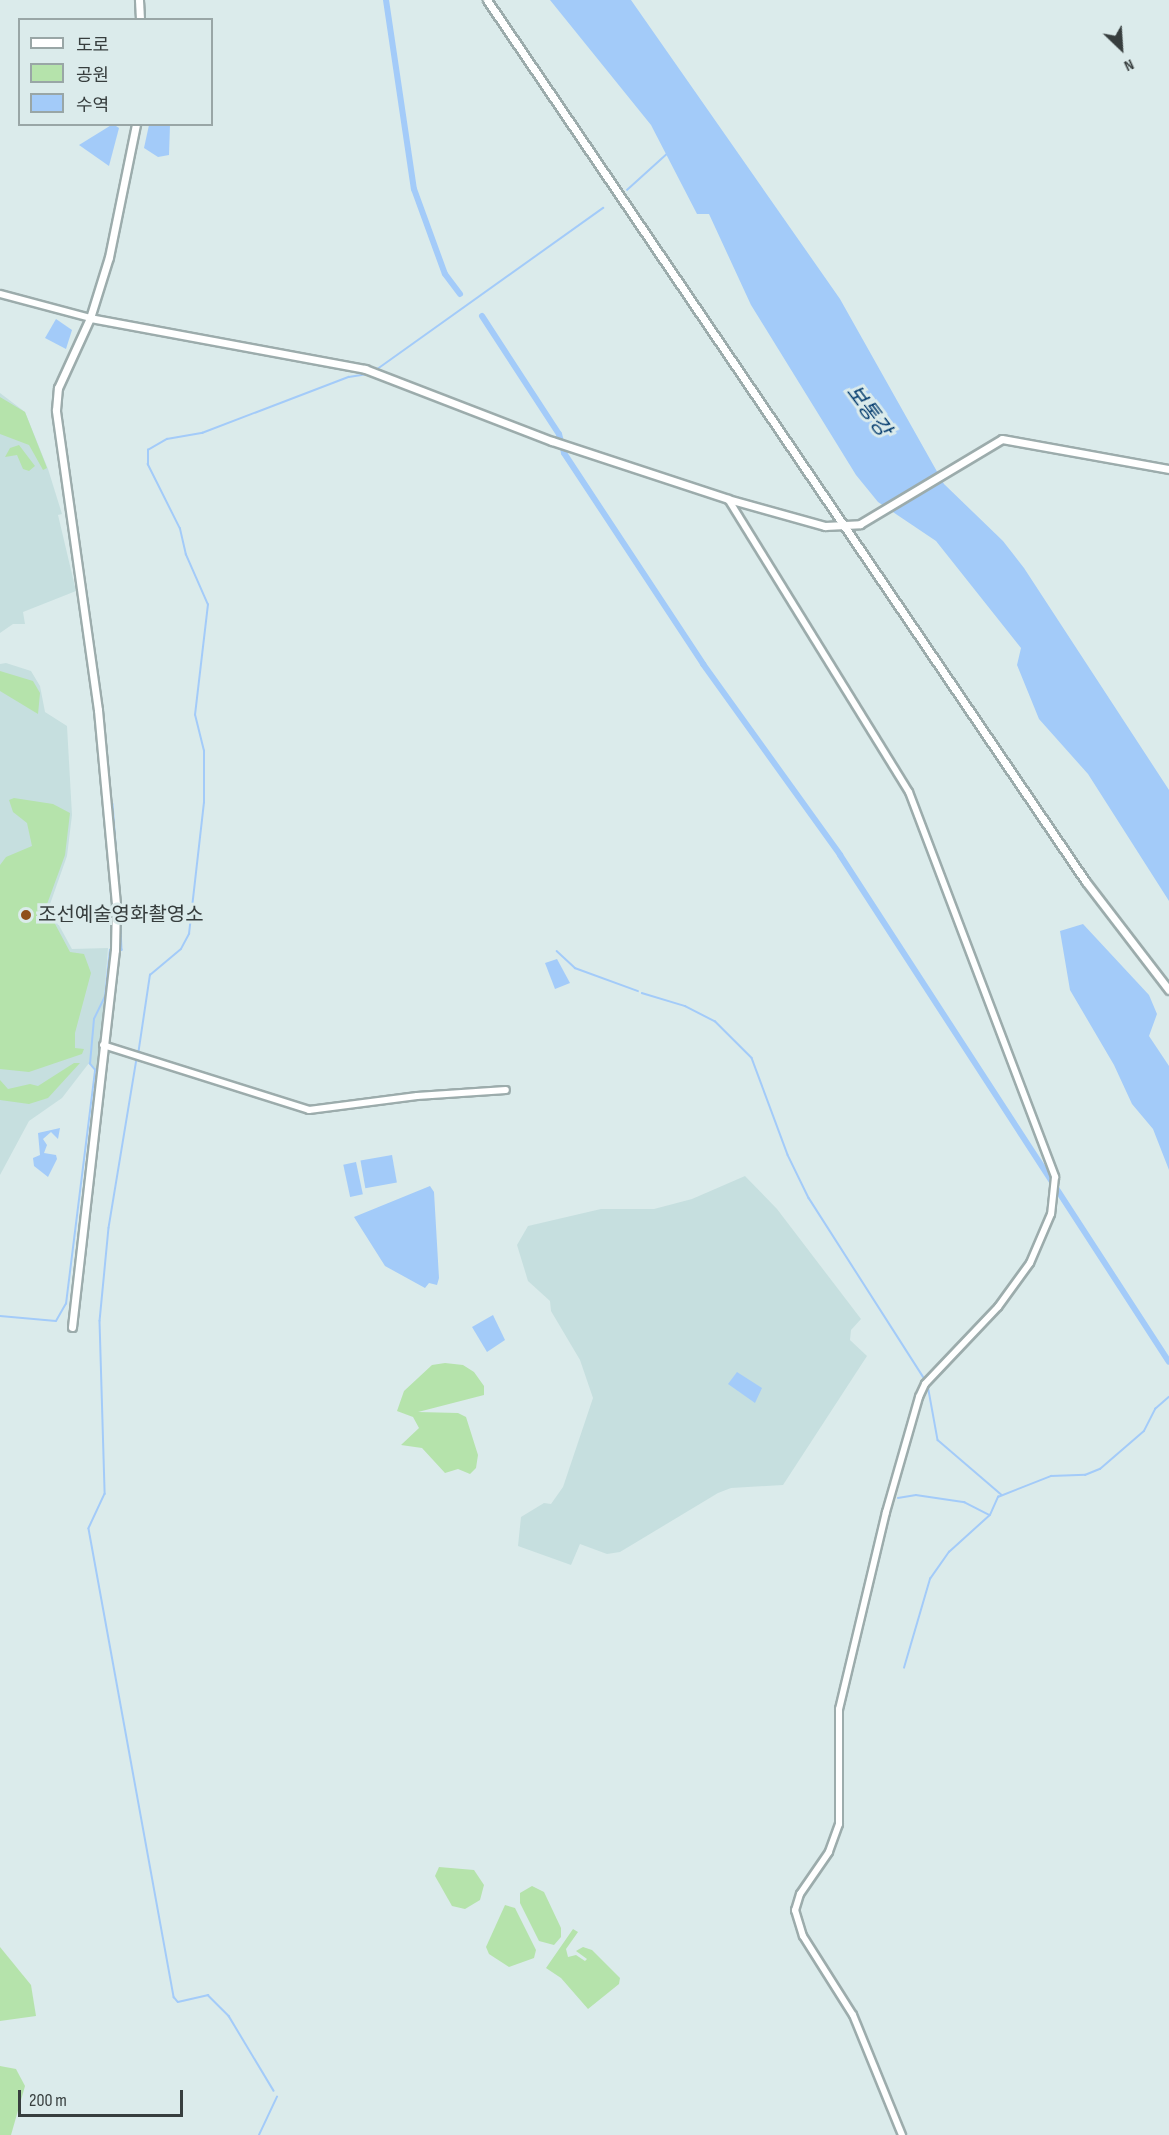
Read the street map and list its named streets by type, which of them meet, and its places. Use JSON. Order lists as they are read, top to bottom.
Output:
{
  "water": ["보통강"],
  "places": ["조선예술영화촬영소"],
  "legend": ["도로", "공원", "수역"],
  "scale_bar": "200 m",
  "north": "bottom right"
}
